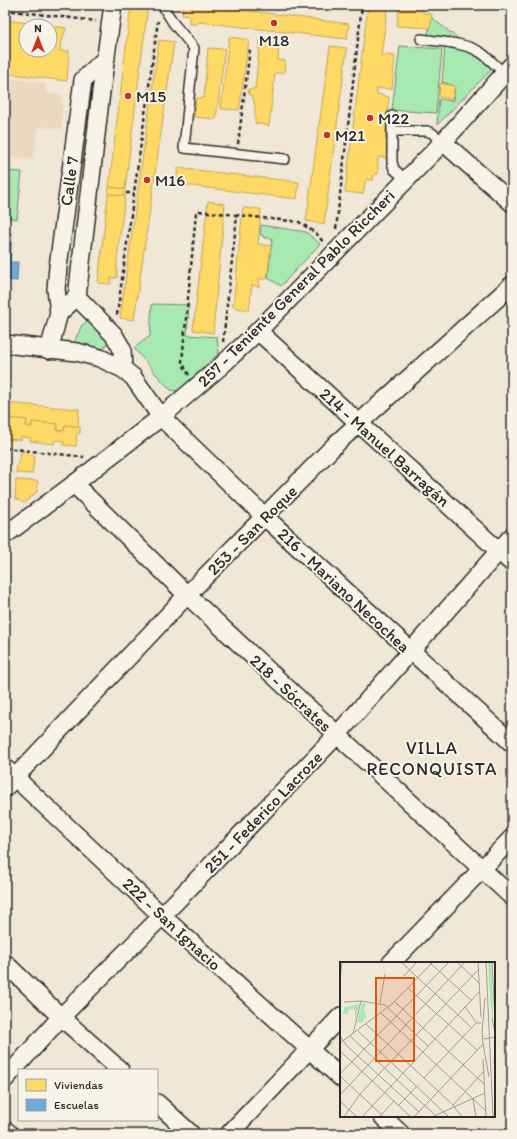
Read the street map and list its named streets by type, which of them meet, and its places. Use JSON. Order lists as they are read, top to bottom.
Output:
{
  "streets": {
    "street": [
      "Calle 7",
      "257 - Teniente General Pablo Riccheri",
      "214 - Manuel Barragán",
      "253 - San Roque",
      "216 - Mariano Necochea",
      "218 - Sócrates",
      "251 - Federico Lacroze",
      "222 - San Ignacio"
    ]
  },
  "crossings": [
    ["257 - Teniente General Pablo Riccheri", "214 - Manuel Barragán"],
    ["257 - Teniente General Pablo Riccheri", "216 - Mariano Necochea"],
    ["257 - Teniente General Pablo Riccheri", "218 - Sócrates"],
    ["214 - Manuel Barragán", "253 - San Roque"],
    ["214 - Manuel Barragán", "251 - Federico Lacroze"],
    ["253 - San Roque", "216 - Mariano Necochea"],
    ["253 - San Roque", "218 - Sócrates"],
    ["253 - San Roque", "222 - San Ignacio"],
    ["216 - Mariano Necochea", "251 - Federico Lacroze"],
    ["218 - Sócrates", "251 - Federico Lacroze"],
    ["251 - Federico Lacroze", "222 - San Ignacio"]
  ],
  "districts": ["VILLA RECONQUISTA"],
  "places": [
    "M18",
    "M15",
    "M22",
    "M21",
    "M16"
  ],
  "legend": ["Viviendas", "Escuelas"],
  "north": "top"
}
